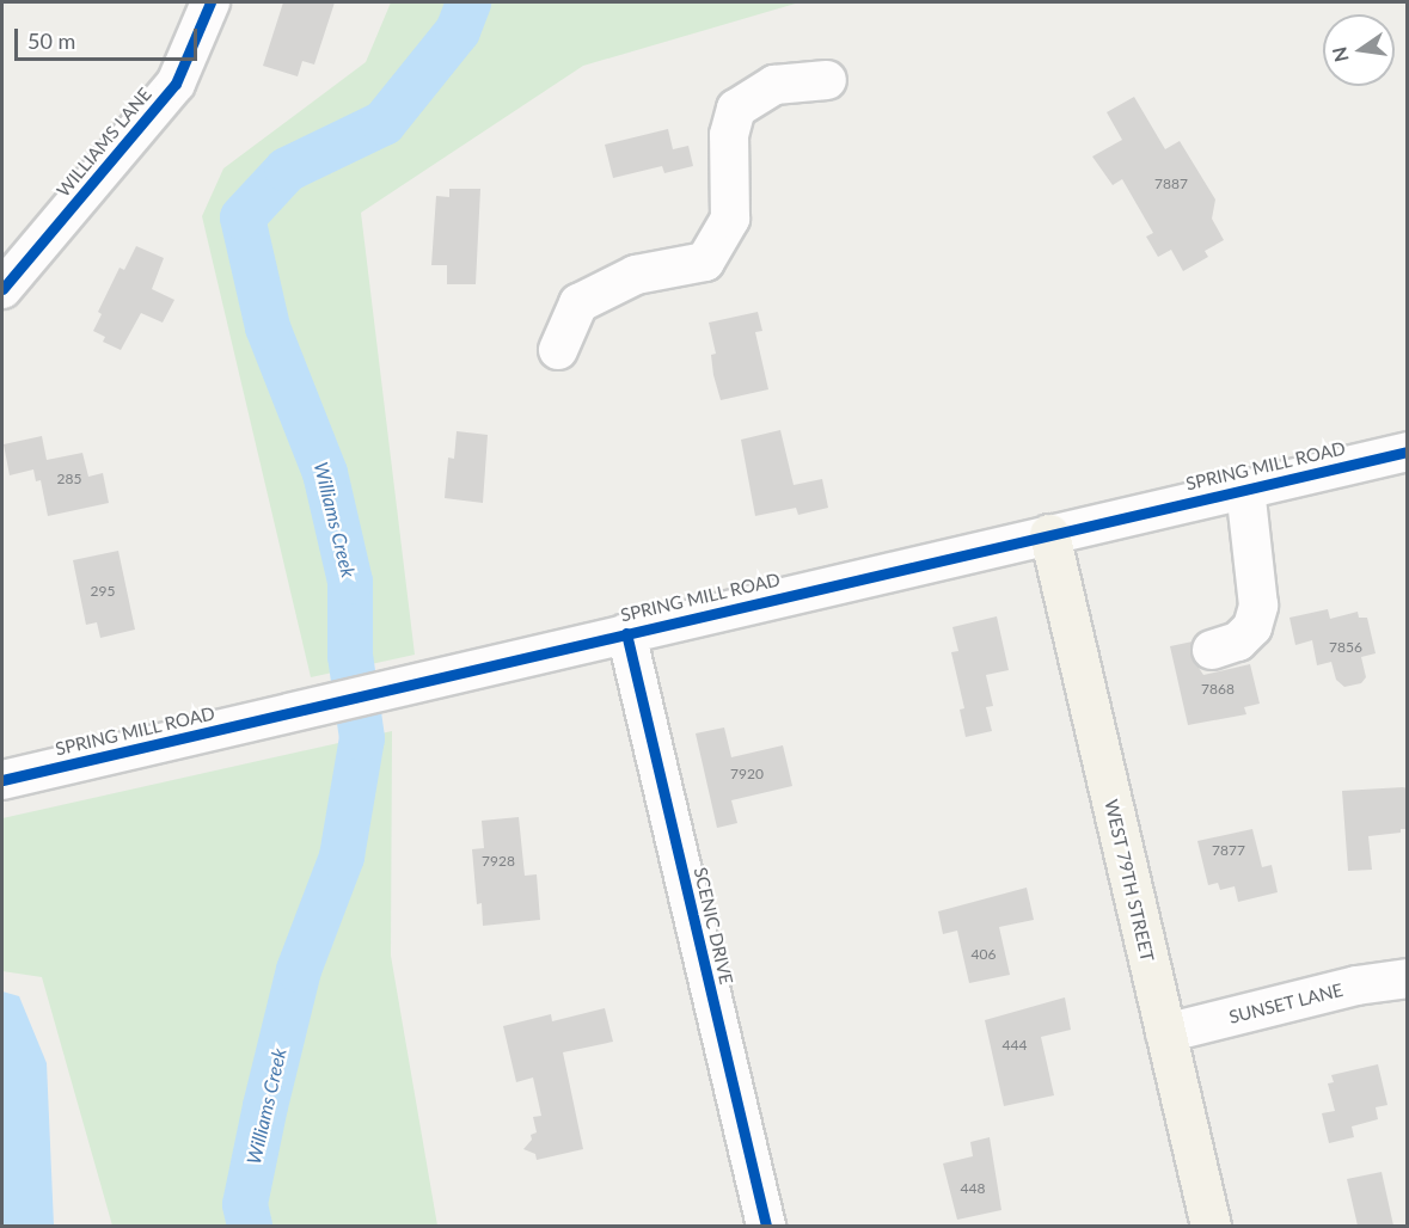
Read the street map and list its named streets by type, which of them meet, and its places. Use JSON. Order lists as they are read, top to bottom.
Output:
{
  "streets": {
    "main road": ["WEST 79TH STREET"],
    "street": [
      "WILLIAMS LANE",
      "SPRING MILL ROAD",
      "SCENIC DRIVE",
      "SUNSET LANE"
    ]
  },
  "crossings": [
    ["SPRING MILL ROAD", "WEST 79TH STREET"],
    ["SPRING MILL ROAD", "SCENIC DRIVE"],
    ["WEST 79TH STREET", "SUNSET LANE"]
  ],
  "water": ["Williams Creek"],
  "house_numbers": [
    "7887",
    "285",
    "295",
    "7856",
    "7868",
    "7920",
    "7877",
    "7928",
    "406",
    "444",
    "448"
  ],
  "scale_bar": "50 m",
  "north": "left"
}
